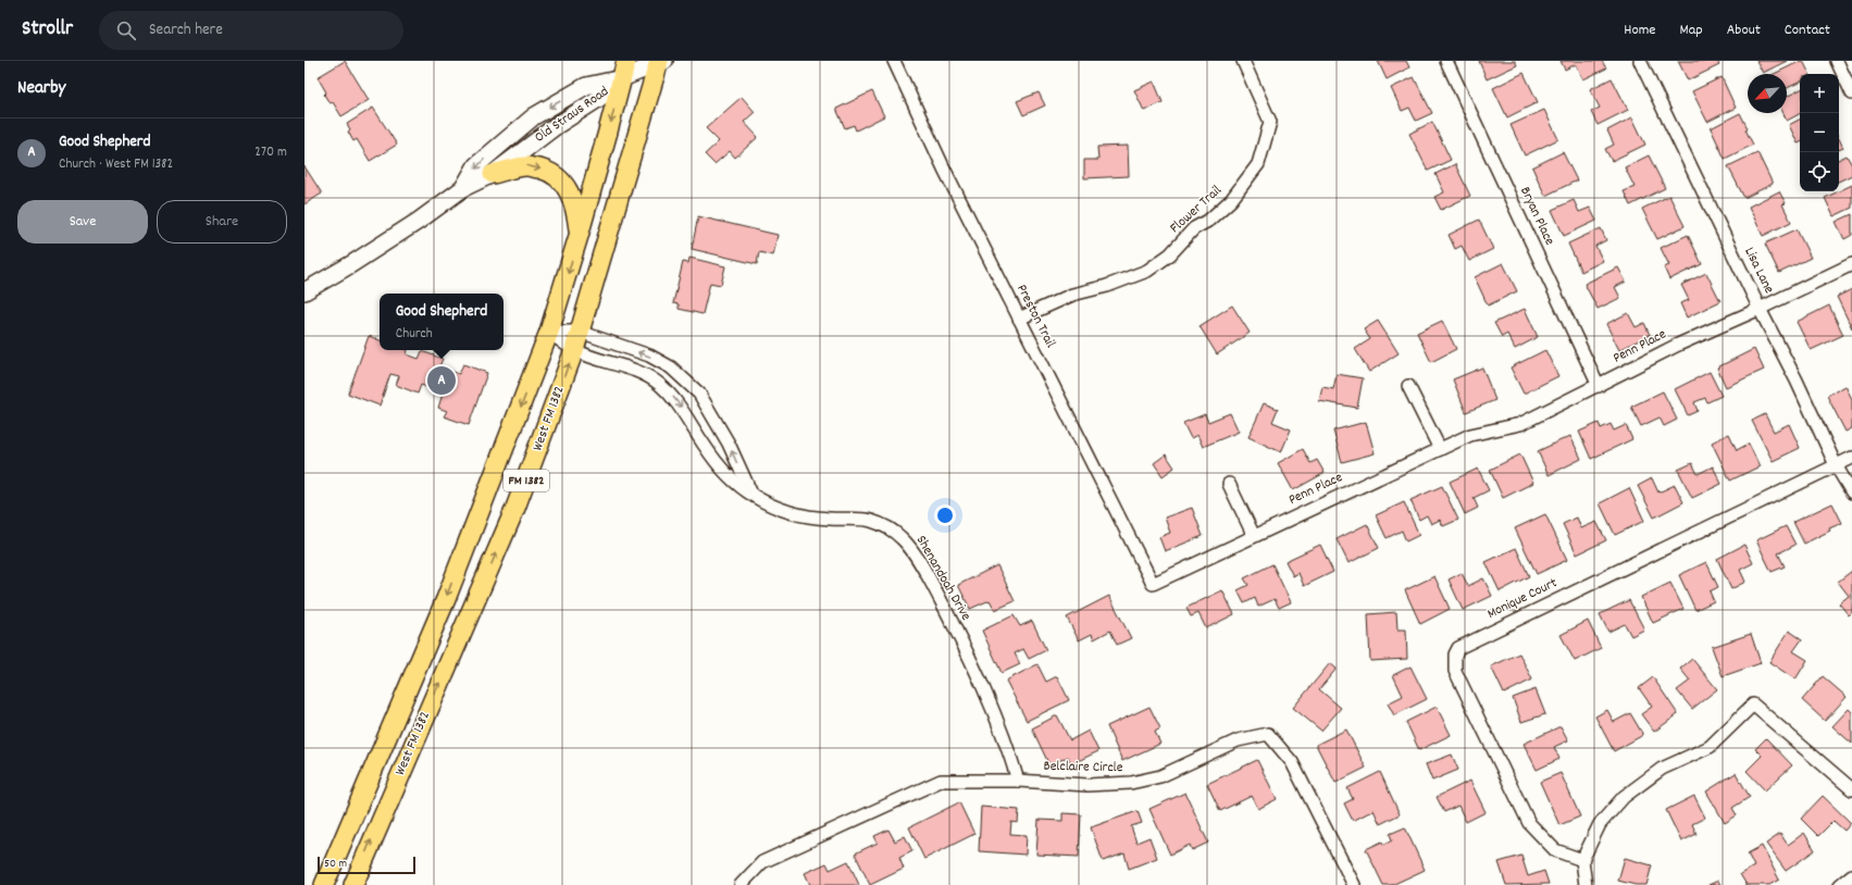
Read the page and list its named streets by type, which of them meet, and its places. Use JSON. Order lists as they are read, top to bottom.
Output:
{
  "streets": {
    "main road": ["West FM 1382", "FM 1382"],
    "street": [
      "Old Straus Road",
      "Flower Trail",
      "Bryan Place",
      "Lisa Lane",
      "Preston Trail",
      "Penn Place",
      "Shenandoah Drive",
      "Monique Court",
      "Belclaire Circle"
    ]
  },
  "crossings": [
    ["Old Straus Road", "West FM 1382"],
    ["Flower Trail", "Preston Trail"],
    ["Bryan Place", "Penn Place"],
    ["Lisa Lane", "Penn Place"],
    ["Lisa Lane", "Monique Court"],
    ["Preston Trail", "Penn Place"],
    ["West FM 1382", "Shenandoah Drive"],
    ["Shenandoah Drive", "Belclaire Circle"]
  ],
  "scale_bar": "50 m",
  "north": "bottom left",
  "page": {
    "header": "Strollr",
    "search": "Search here",
    "nav": [
      "Home",
      "Map",
      "About",
      "Contact"
    ],
    "heading": "Nearby",
    "map_buttons": ["+", "−"],
    "list": [
      {
        "mark": "A",
        "name": "Good Shepherd",
        "note": "Church · West FM 1382",
        "value": "270 m"
      }
    ],
    "buttons": ["Save", "Share"],
    "popup": ["Good Shepherd", "Church"],
    "pins": "A",
    "scale": "50 m"
  }
}
